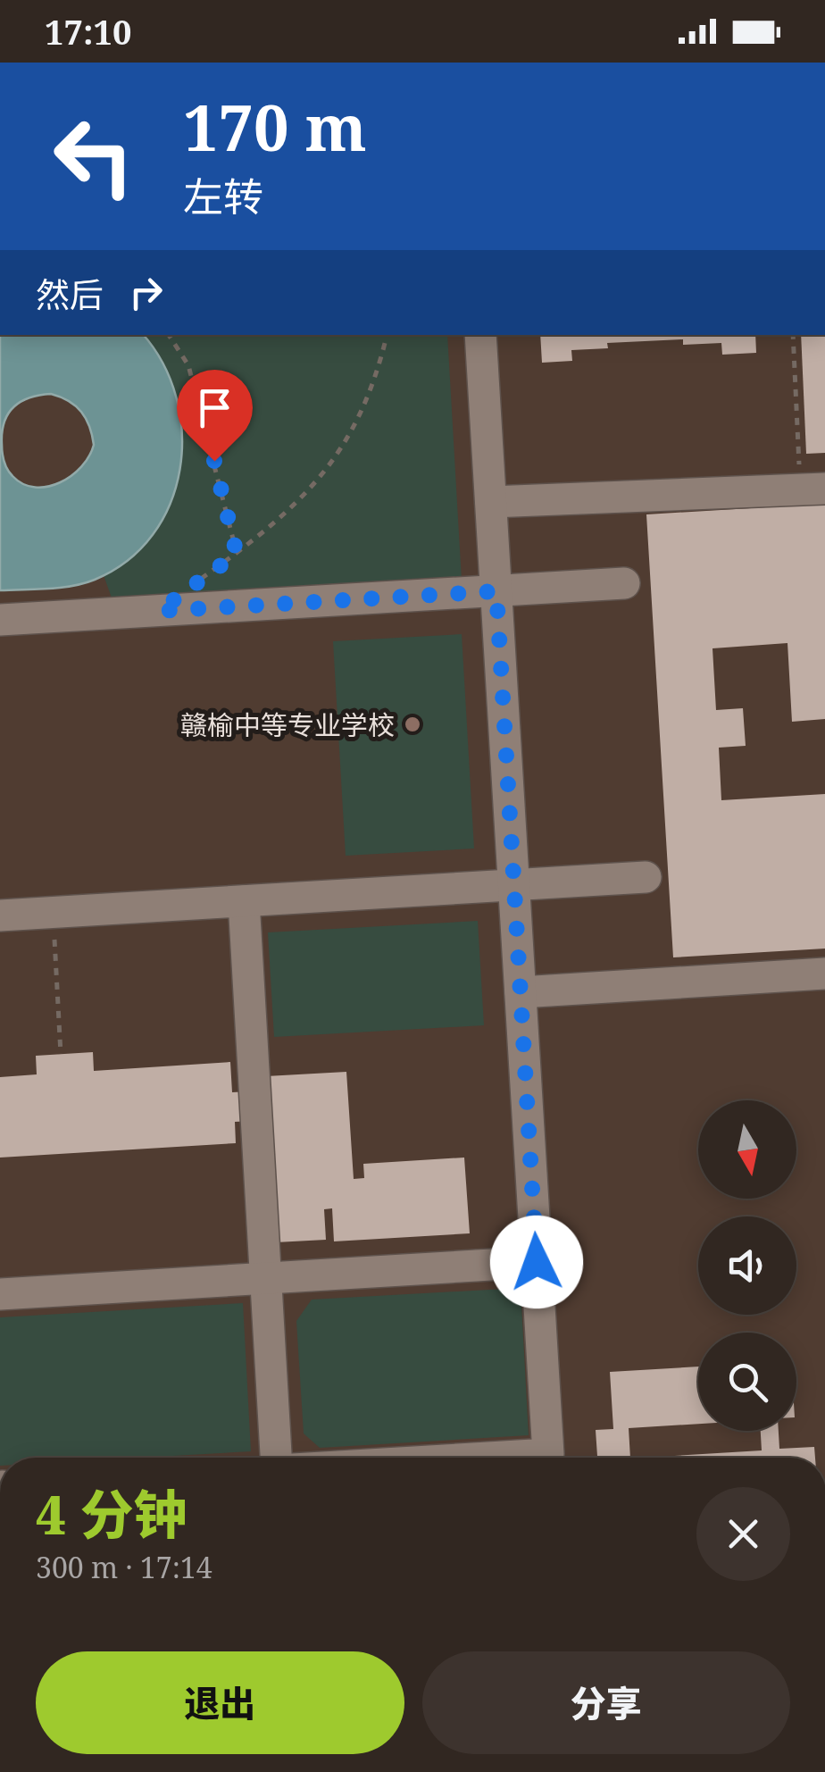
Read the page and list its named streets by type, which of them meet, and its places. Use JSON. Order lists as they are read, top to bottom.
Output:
{
  "places": ["赣榆中等专业学校"],
  "north": "bottom",
  "page": {
    "status": "17:10",
    "turn": ["170 m", "左转"],
    "then": "然后",
    "heading": ["4 分钟", "300 m · 17:14"],
    "buttons": ["退出", "分享"]
  }
}
